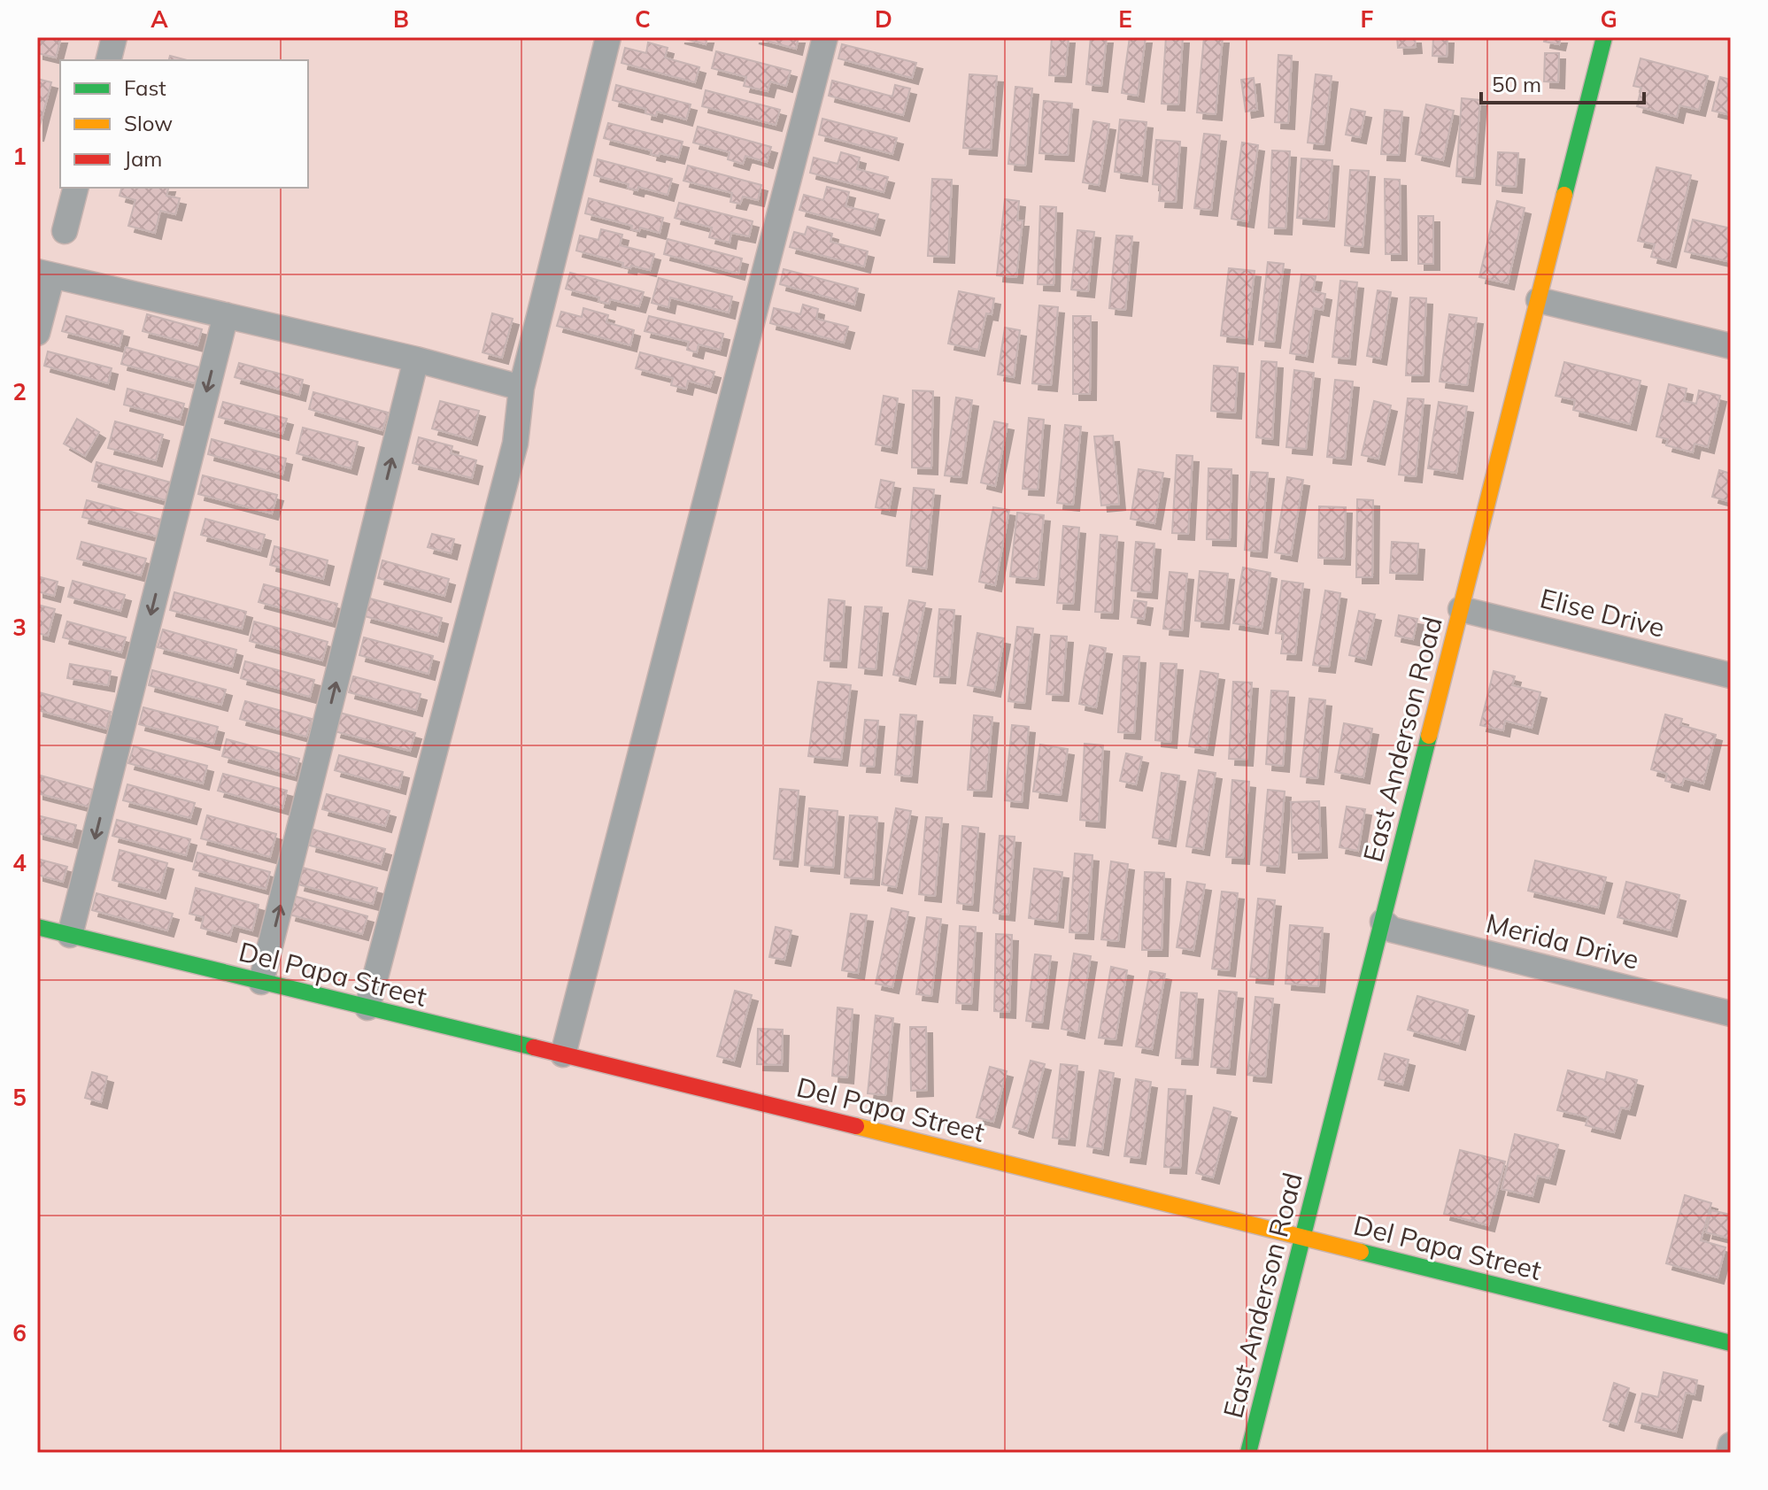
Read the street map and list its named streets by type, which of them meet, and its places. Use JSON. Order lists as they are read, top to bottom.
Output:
{
  "streets": {
    "street": [
      "Elise Drive",
      "East Anderson Road",
      "Merida Drive",
      "Del Papa Street"
    ]
  },
  "crossings": [
    ["Elise Drive", "East Anderson Road"],
    ["East Anderson Road", "Merida Drive"],
    ["East Anderson Road", "Del Papa Street"]
  ],
  "legend": ["Fast", "Slow", "Jam"],
  "scale_bar": "50 m",
  "grid": {
    "columns": [
      "A",
      "B",
      "C",
      "D",
      "E",
      "F",
      "G"
    ],
    "rows": [
      "1",
      "2",
      "3",
      "4",
      "5",
      "6"
    ]
  }
}
